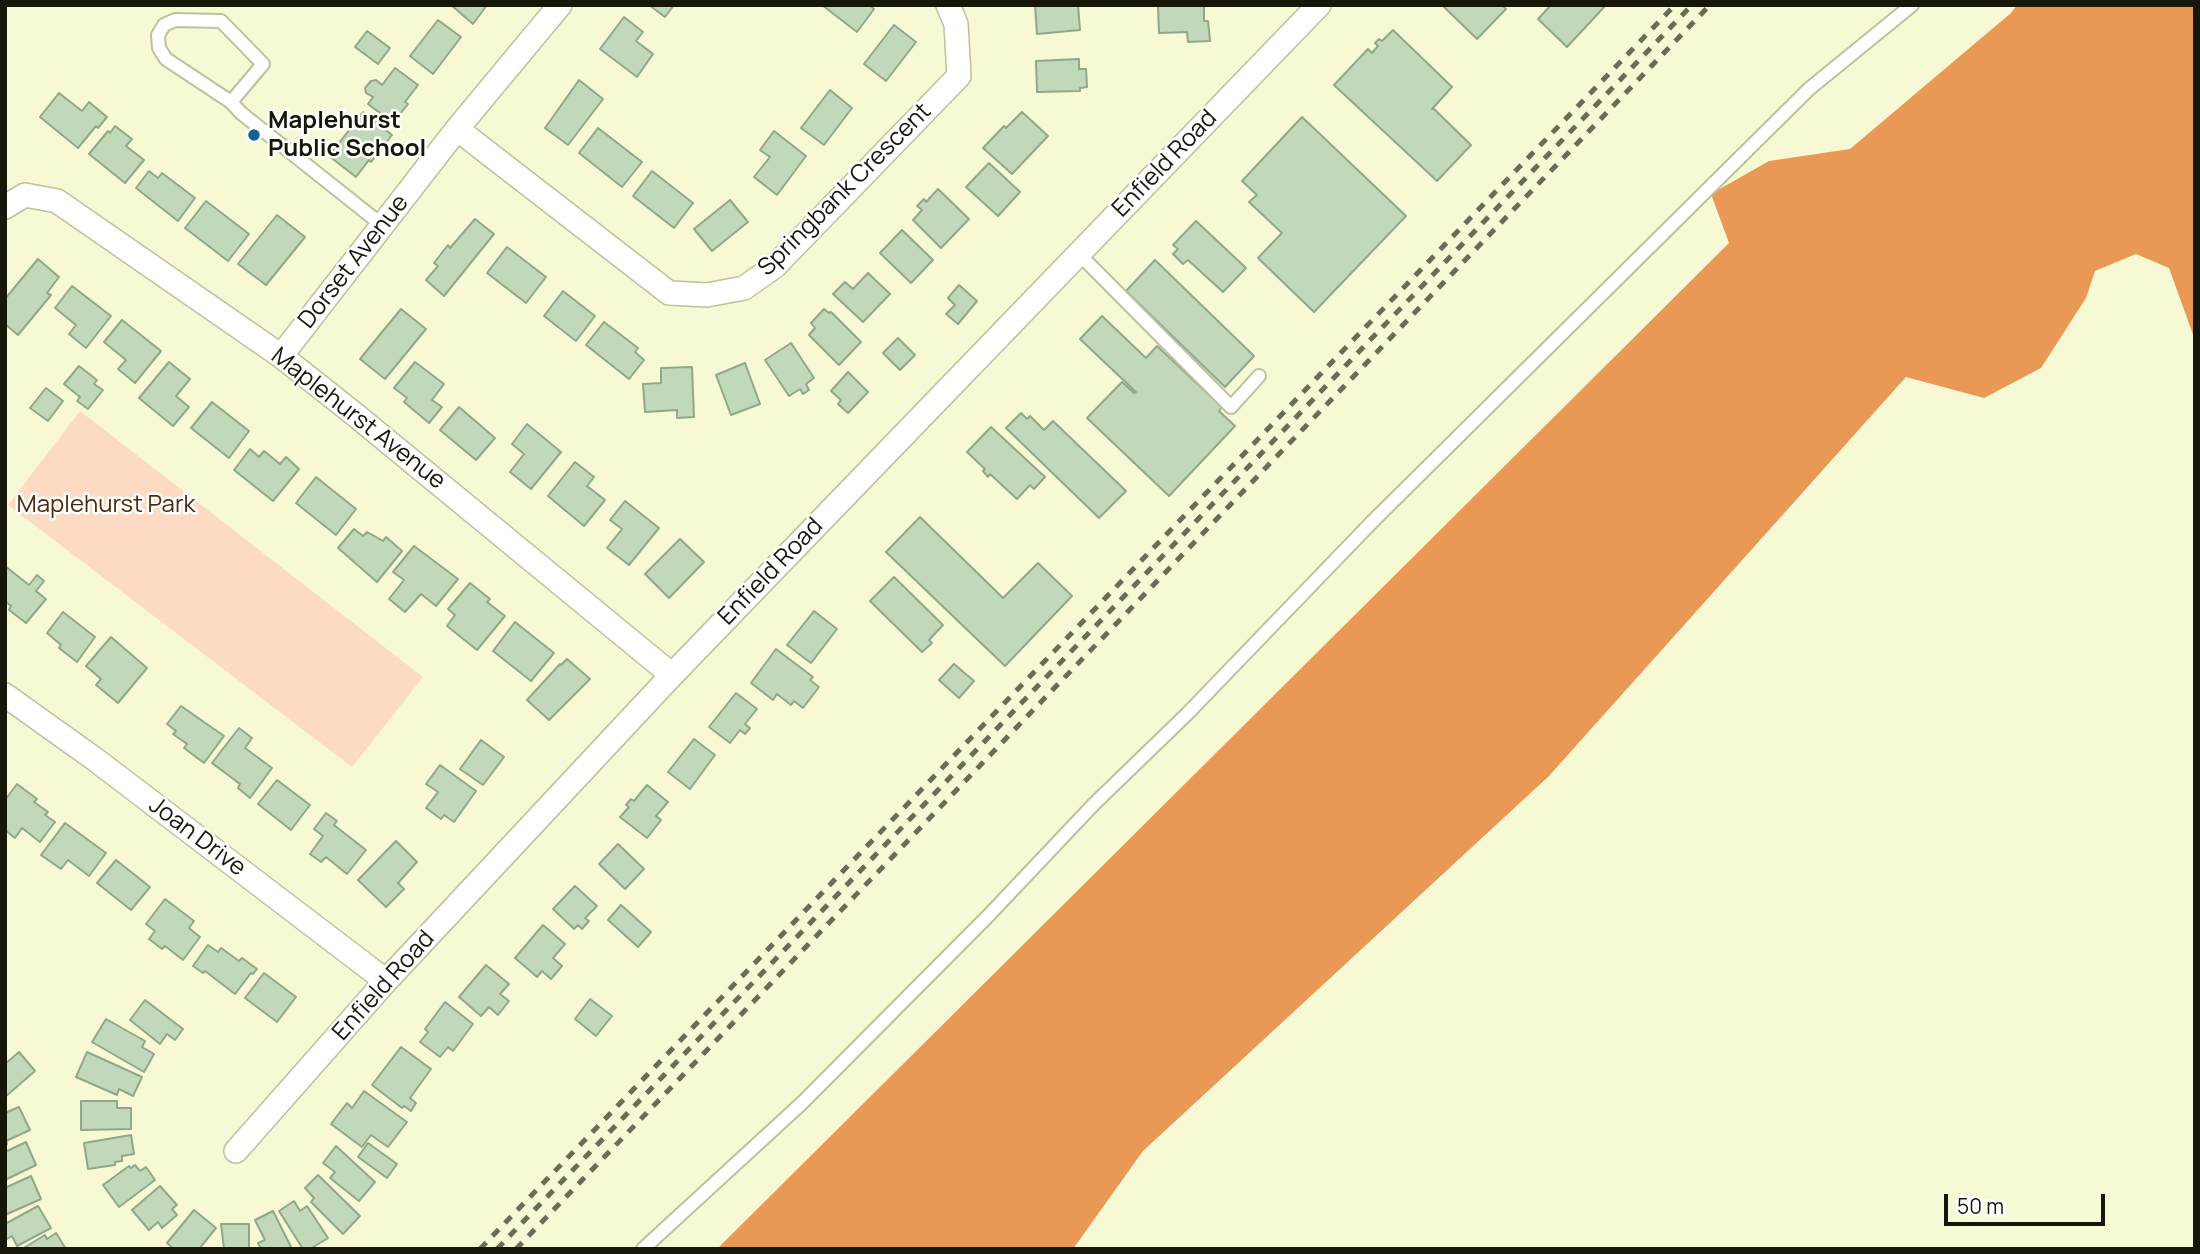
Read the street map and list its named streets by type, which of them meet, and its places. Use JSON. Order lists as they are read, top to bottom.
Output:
{
  "streets": {
    "street": [
      "Enfield Road",
      "Springbank Crescent",
      "Dorset Avenue",
      "Maplehurst Avenue",
      "Joan Drive"
    ]
  },
  "crossings": [
    ["Enfield Road", "Maplehurst Avenue"],
    ["Enfield Road", "Joan Drive"],
    ["Springbank Crescent", "Dorset Avenue"],
    ["Dorset Avenue", "Maplehurst Avenue"]
  ],
  "parks": ["Maplehurst Park"],
  "places": ["Maplehurst Public School"],
  "scale_bar": "50 m"
}
